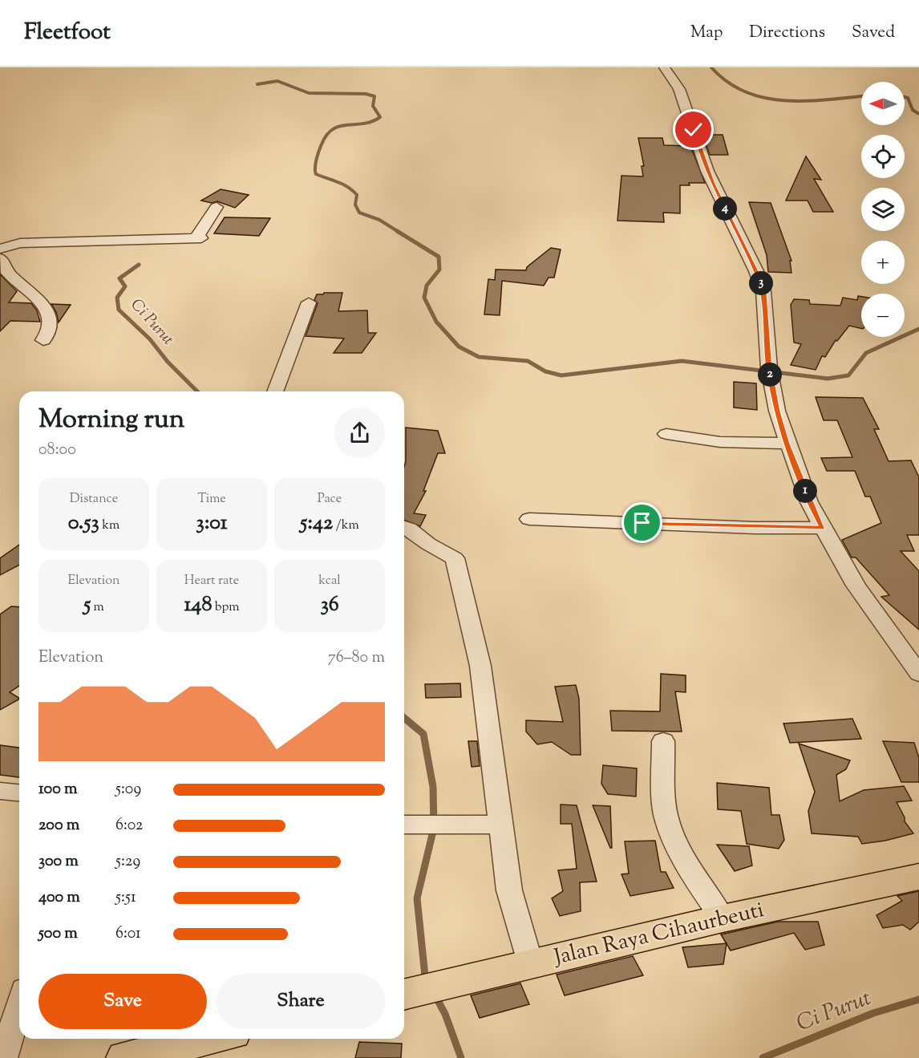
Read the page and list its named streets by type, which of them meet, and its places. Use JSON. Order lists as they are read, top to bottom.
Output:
{
  "streets": {
    "highway": ["Jalan Raya Cihaurbeuti"]
  },
  "water": ["Ci Purut"],
  "north": "left",
  "page": {
    "header": "Fleetfoot",
    "nav": ["Map", "Directions", "Saved"],
    "map_buttons": ["+", "−"],
    "pins": [
      "4",
      "3",
      "2",
      "1"
    ],
    "heading": ["Morning run", "08:00"],
    "stats": [
      ["Distance", "0.53 km"],
      ["Time", "3:01"],
      ["Pace", "5:42 /km"],
      ["Elevation", "5 m"],
      ["Heart rate", "148 bpm"],
      ["kcal", "36"]
    ],
    "chart": ["Elevation", "76–80 m"],
    "list": [
      {
        "name": "100 m",
        "note": "5:09"
      },
      {
        "name": "200 m",
        "note": "6:02"
      },
      {
        "name": "300 m",
        "note": "5:29"
      },
      {
        "name": "400 m",
        "note": "5:51"
      },
      {
        "name": "500 m",
        "note": "6:01"
      }
    ],
    "buttons": ["Save", "Share"]
  }
}
